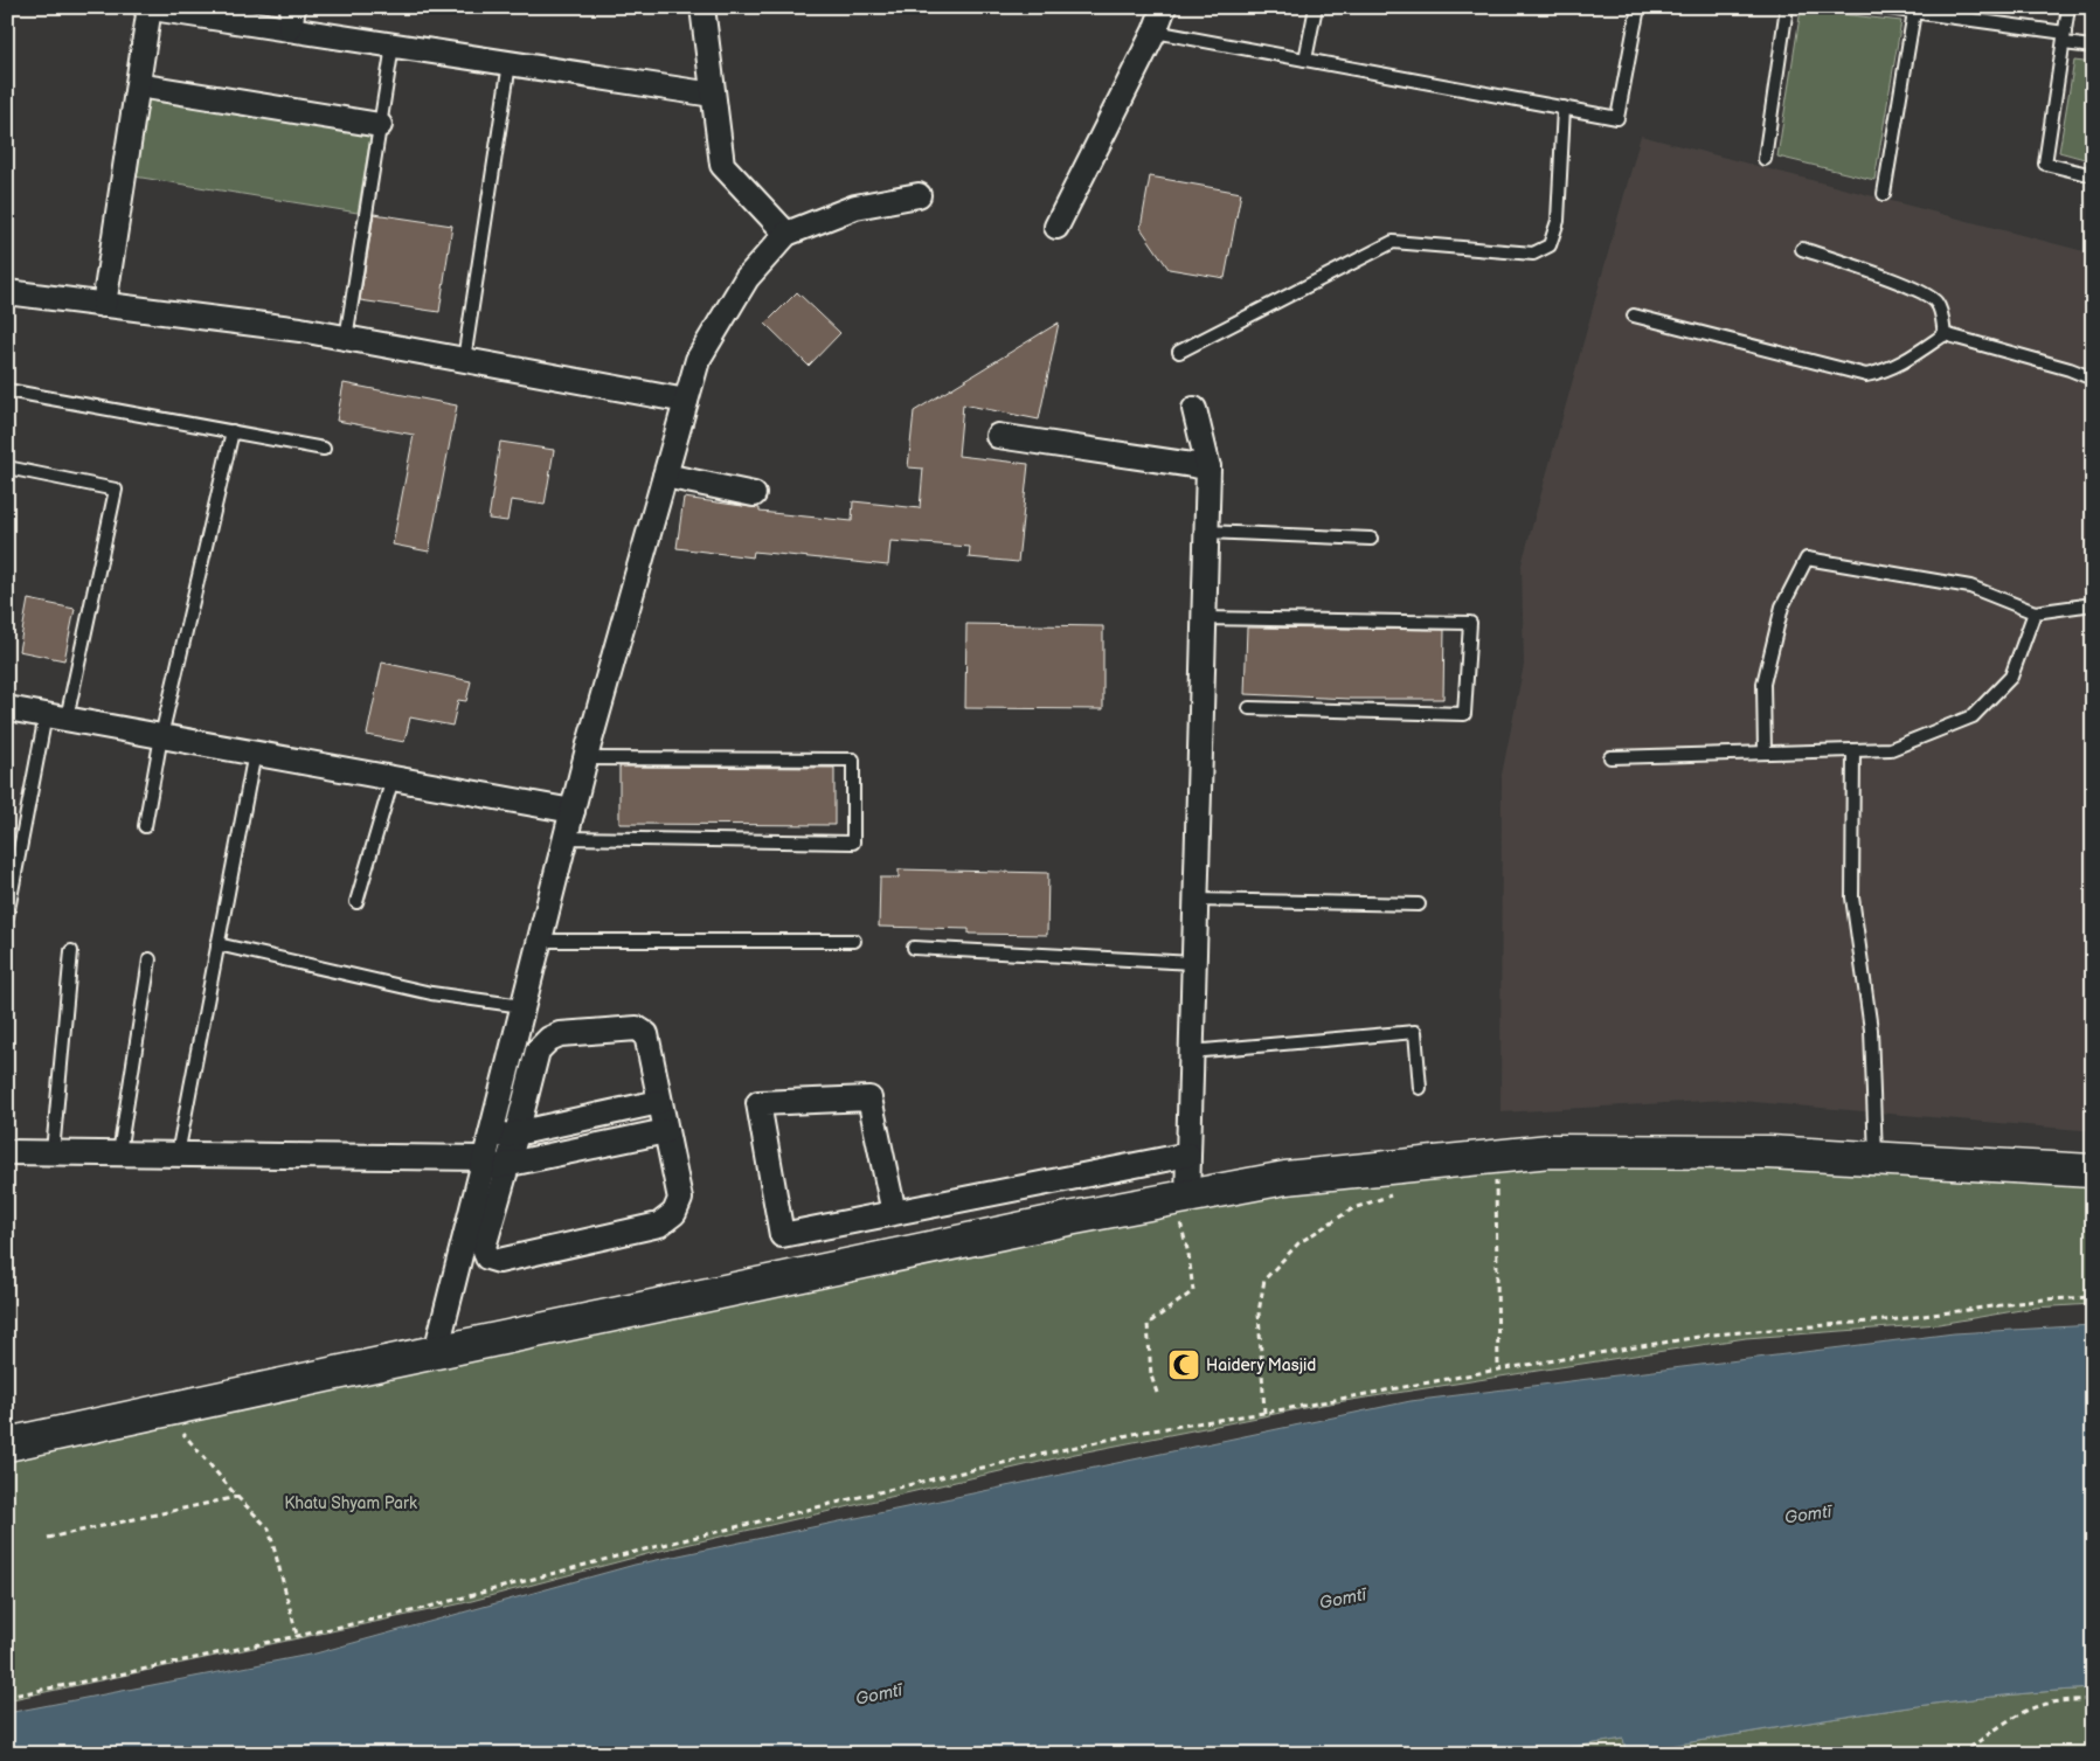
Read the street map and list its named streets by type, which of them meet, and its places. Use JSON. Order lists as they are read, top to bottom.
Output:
{
  "water": ["Gomtī"],
  "parks": ["Khatu Shyam Park"],
  "places": {
    "mosque": ["Haidery Masjid"]
  }
}
